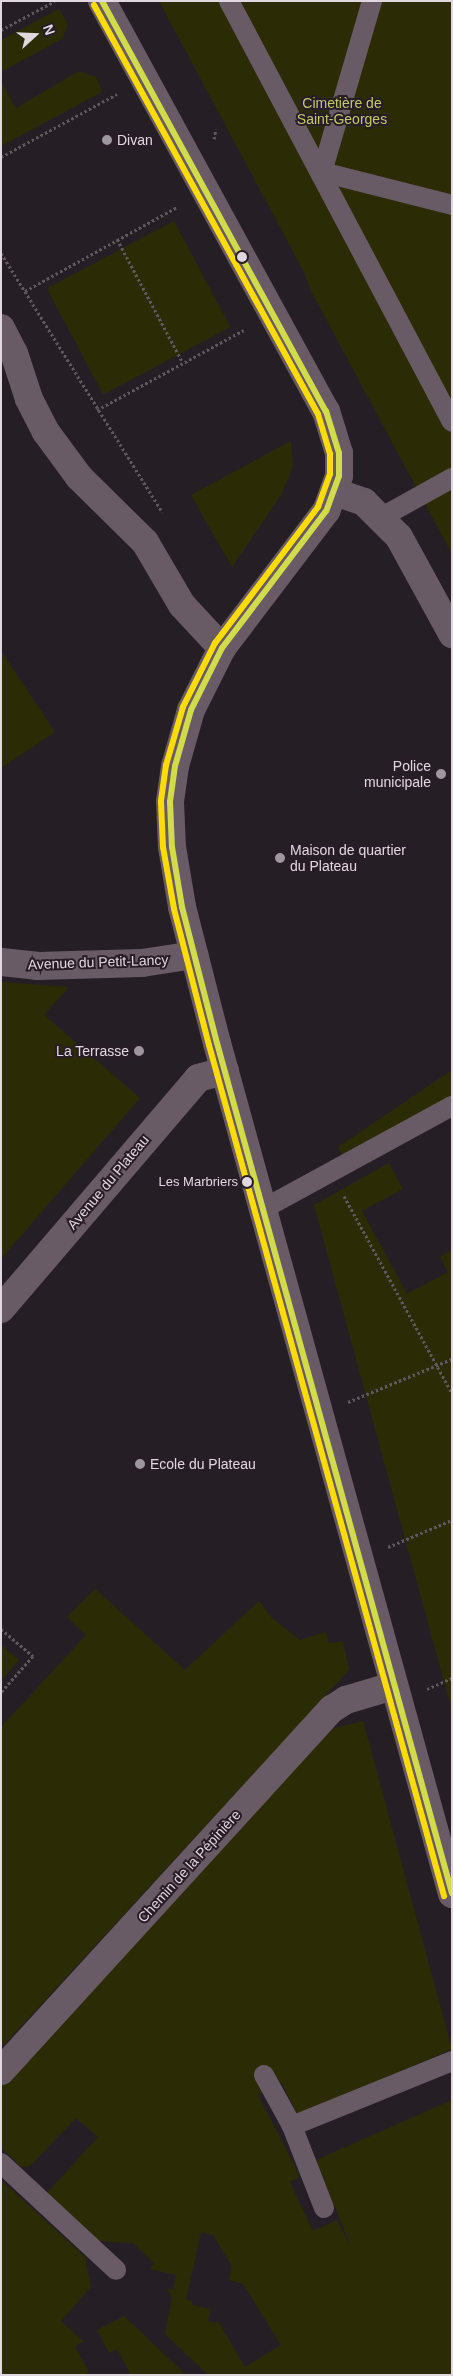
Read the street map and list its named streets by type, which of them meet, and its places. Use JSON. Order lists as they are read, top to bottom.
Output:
{
  "streets": {
    "street": ["Avenue du Petit-Lancy", "Avenue du Plateau", "Chemin de la Pépinière"]
  },
  "parks": ["Cimetière de Saint-Georges"],
  "places": [
    "Divan",
    "Police municipale",
    "Maison de quartier du Plateau",
    "La Terrasse",
    "Les Marbriers",
    "Ecole du Plateau"
  ],
  "north": "right"
}
